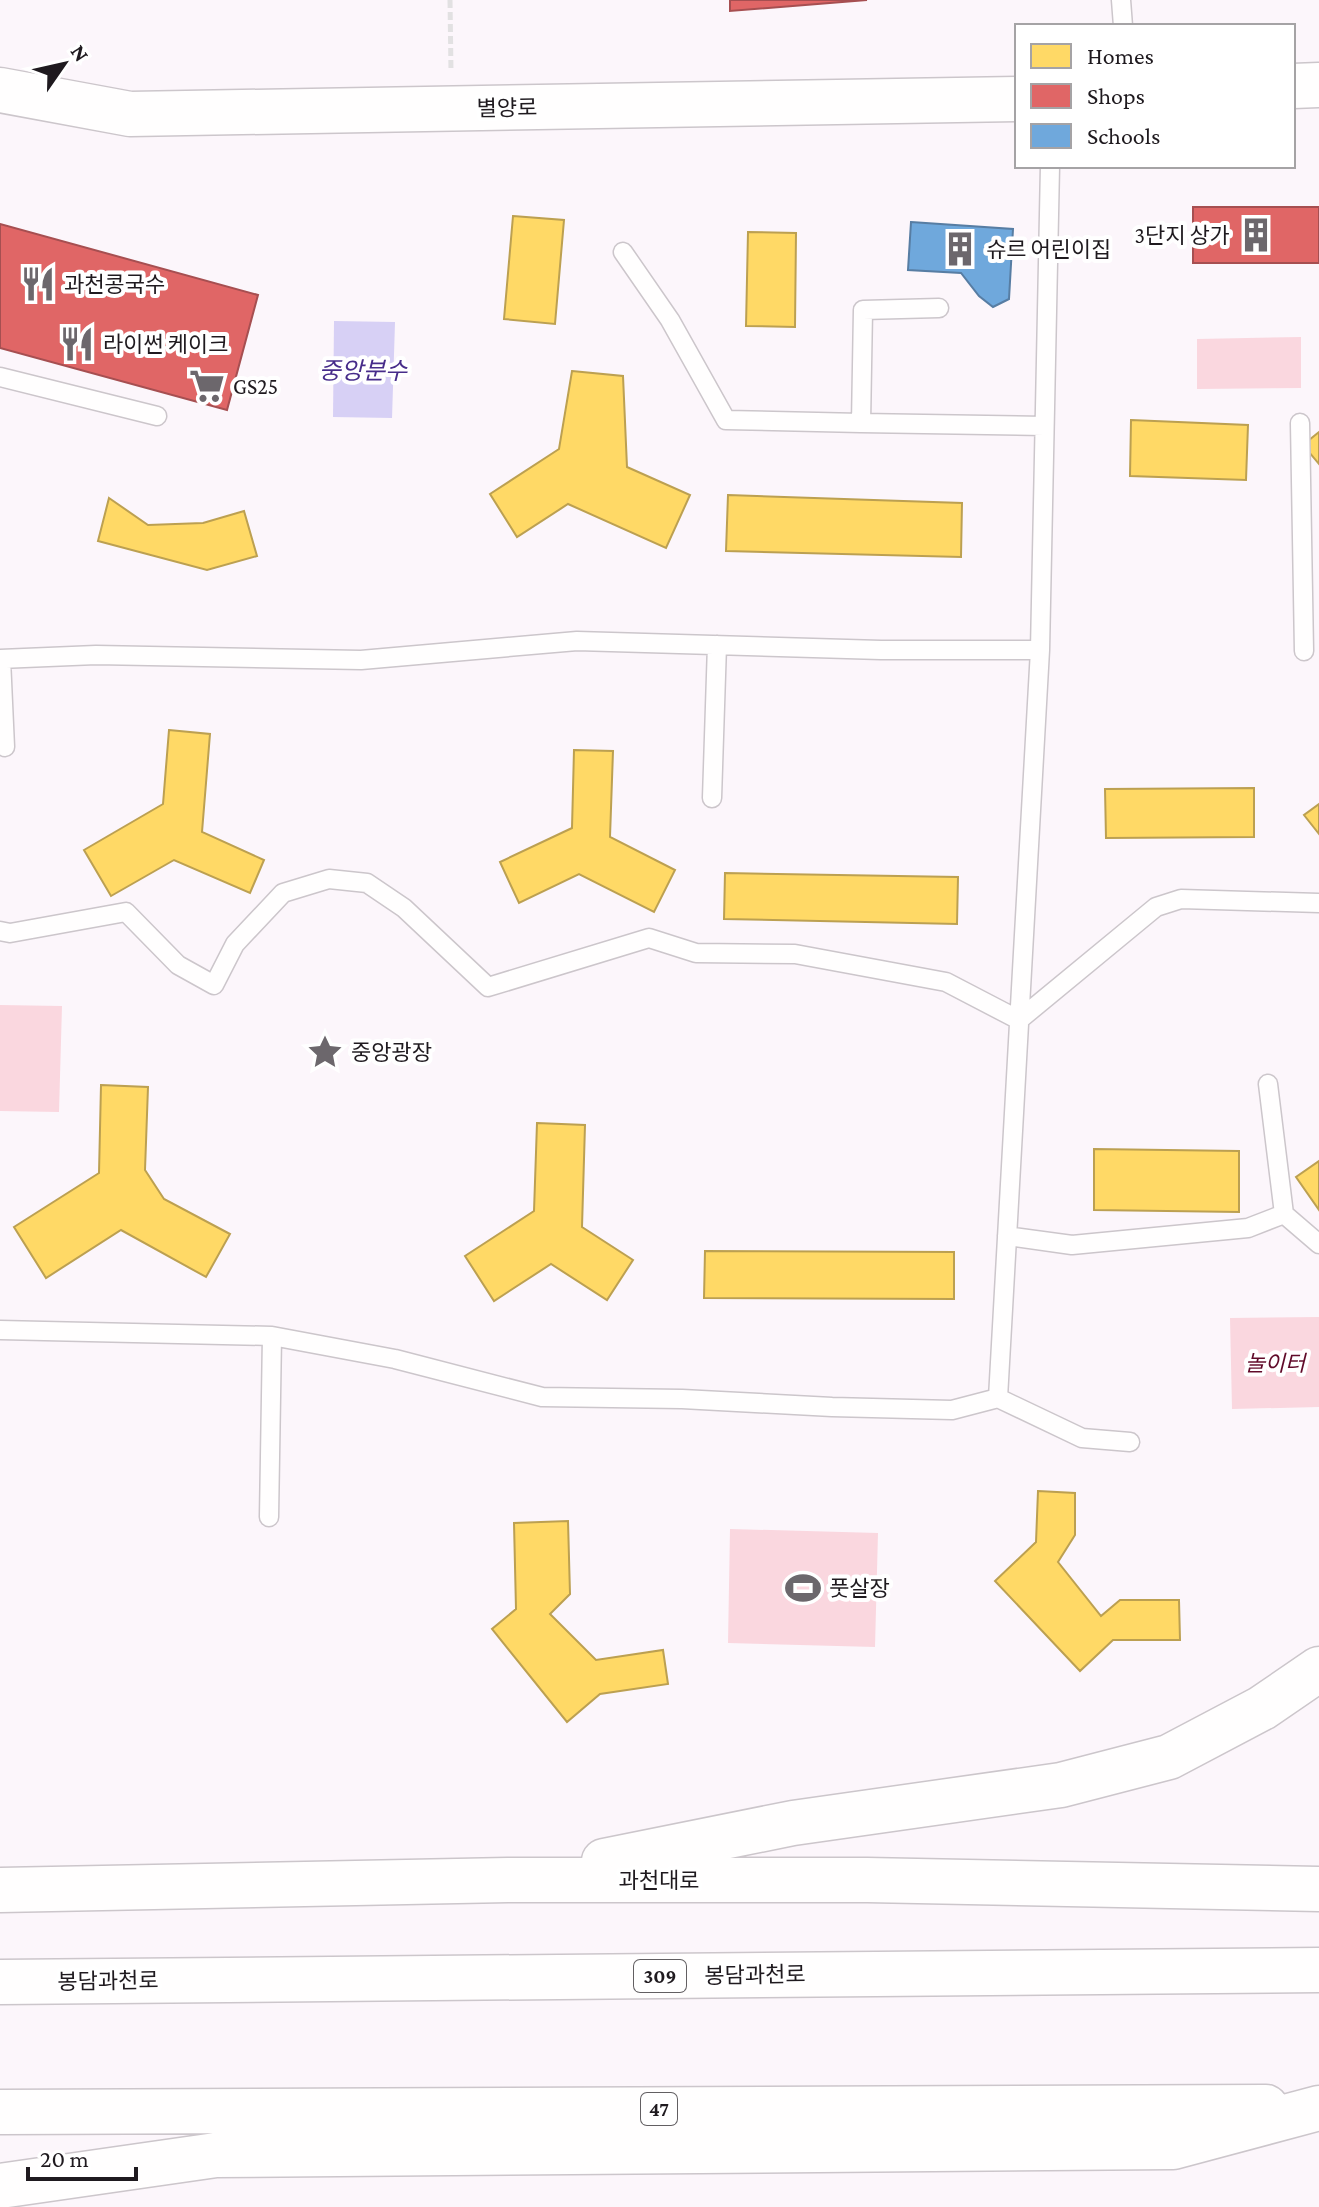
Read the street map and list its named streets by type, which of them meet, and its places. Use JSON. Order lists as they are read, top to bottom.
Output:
{
  "streets": {
    "main road": [
      "별양로",
      "과천대로",
      "봉담과천로",
      "309",
      "47"
    ]
  },
  "water": ["중앙분수"],
  "parks": ["놀이터"],
  "places": {
    "building": ["3단지 상가", "슈르 어린이집"],
    "restaurant": ["과천콩국수", "라이썬 케이크"],
    "supermarket": ["GS25"],
    "place": ["중앙광장"],
    "sports": ["풋살장"]
  },
  "legend": ["Homes", "Shops", "Schools"],
  "scale_bar": "20 m",
  "north": "top right"
}
